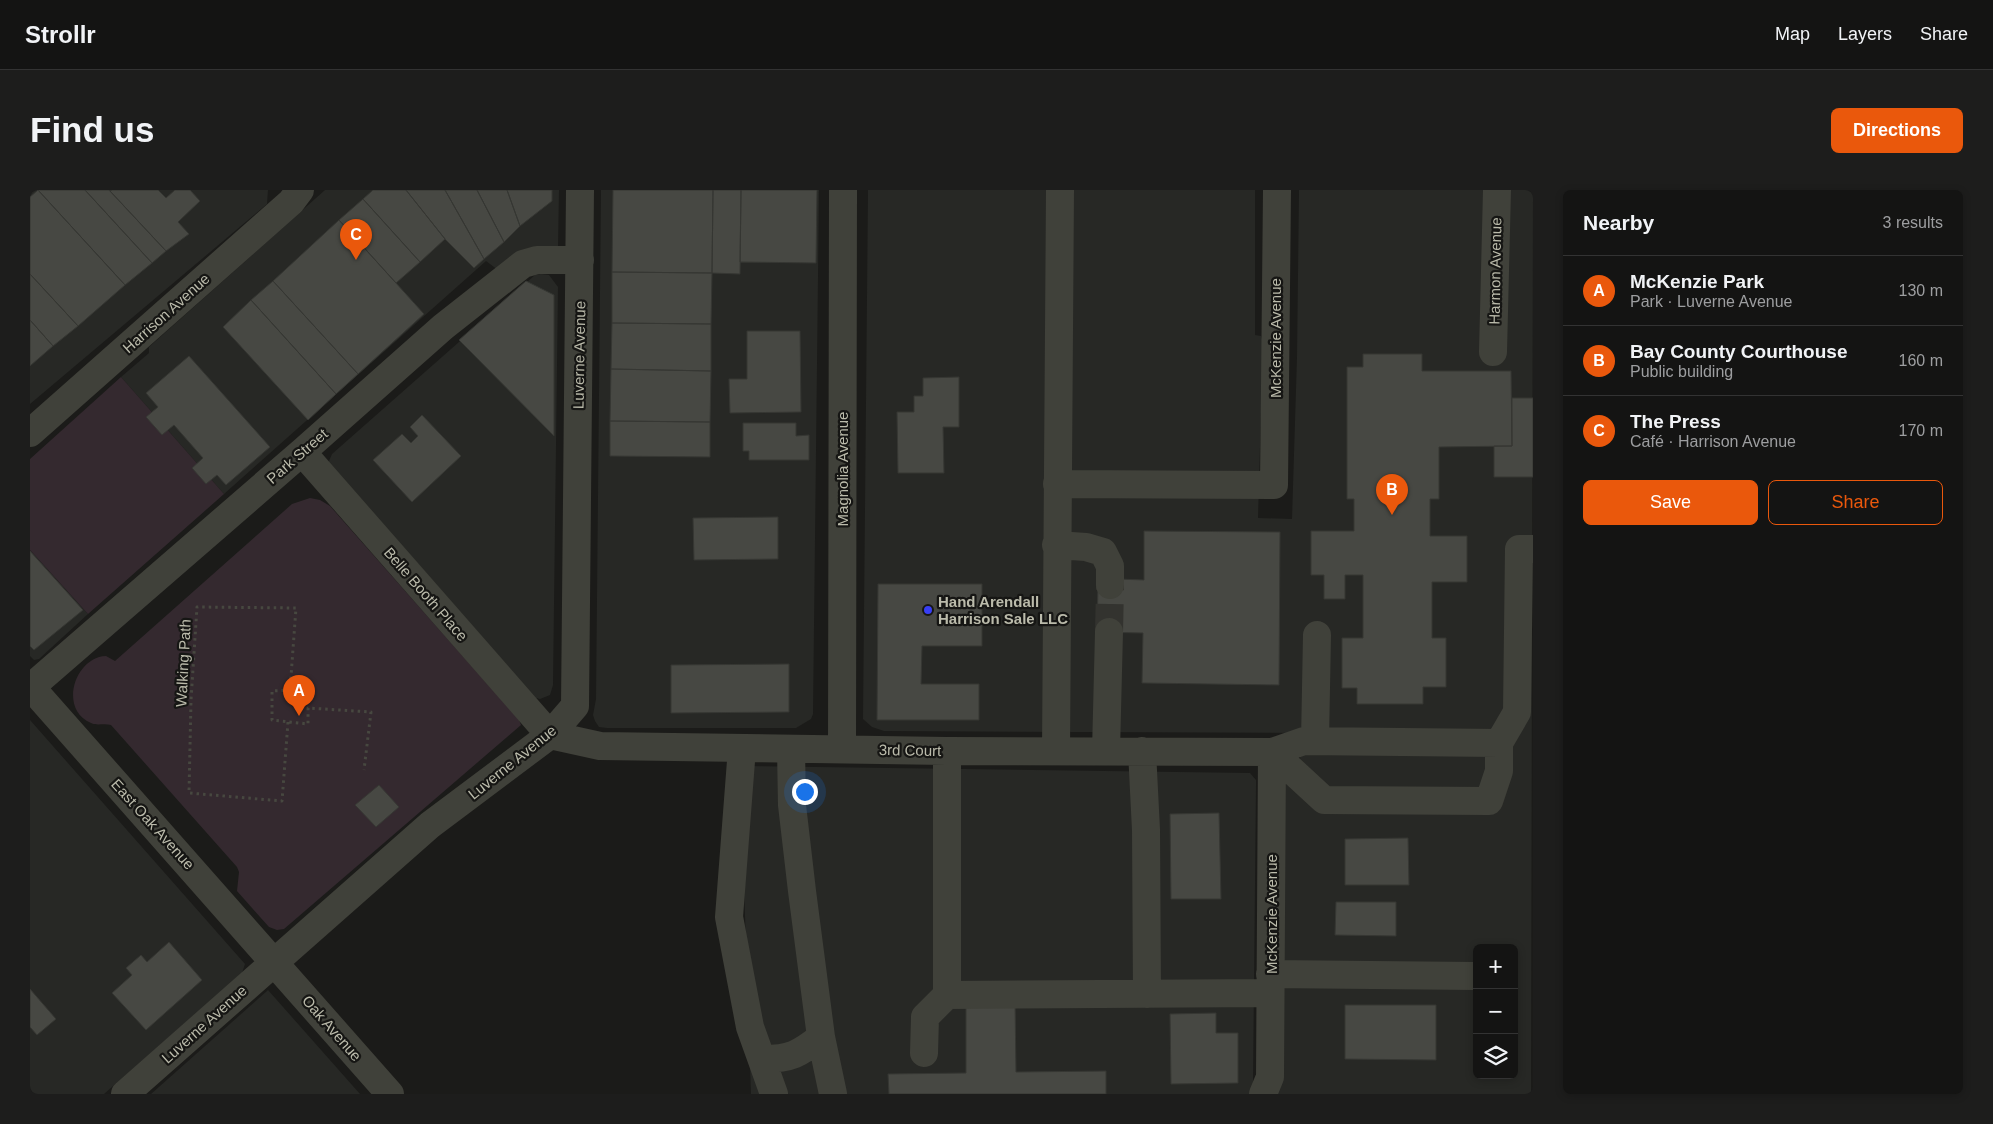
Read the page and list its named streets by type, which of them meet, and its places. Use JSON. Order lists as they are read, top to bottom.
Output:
{
  "streets": {
    "street": [
      "Harmon Avenue",
      "Harrison Avenue",
      "McKenzie Avenue",
      "Luverne Avenue",
      "Park Street",
      "Magnolia Avenue",
      "Belle Booth Place",
      "3rd Court",
      "East Oak Avenue",
      "Oak Avenue"
    ],
    "path": ["Walking Path"]
  },
  "crossings": [
    ["McKenzie Avenue", "3rd Court"],
    ["Luverne Avenue", "Park Street"],
    ["Luverne Avenue", "Belle Booth Place"],
    ["Luverne Avenue", "3rd Court"],
    ["Luverne Avenue", "East Oak Avenue"],
    ["Luverne Avenue", "Oak Avenue"],
    ["Park Street", "Belle Booth Place"],
    ["Park Street", "East Oak Avenue"],
    ["Magnolia Avenue", "3rd Court"],
    ["Belle Booth Place", "3rd Court"],
    ["East Oak Avenue", "Oak Avenue"]
  ],
  "places": ["Hand Arendall Harrison Sale LLC"],
  "page": {
    "header": "Strollr",
    "nav": ["Map", "Layers", "Share"],
    "buttons": [
      "Directions",
      ["Save", "Share"]
    ],
    "title": "Find us",
    "heading": ["Nearby", "3 results"],
    "pins": ["C", "B", "A"],
    "list": [
      {
        "mark": "A",
        "name": "McKenzie Park",
        "note": "Park · Luverne Avenue",
        "value": "130 m"
      },
      {
        "mark": "B",
        "name": "Bay County Courthouse",
        "note": "Public building",
        "value": "160 m"
      },
      {
        "mark": "C",
        "name": "The Press",
        "note": "Café · Harrison Avenue",
        "value": "170 m"
      }
    ],
    "map_buttons": ["+", "−"]
  }
}
